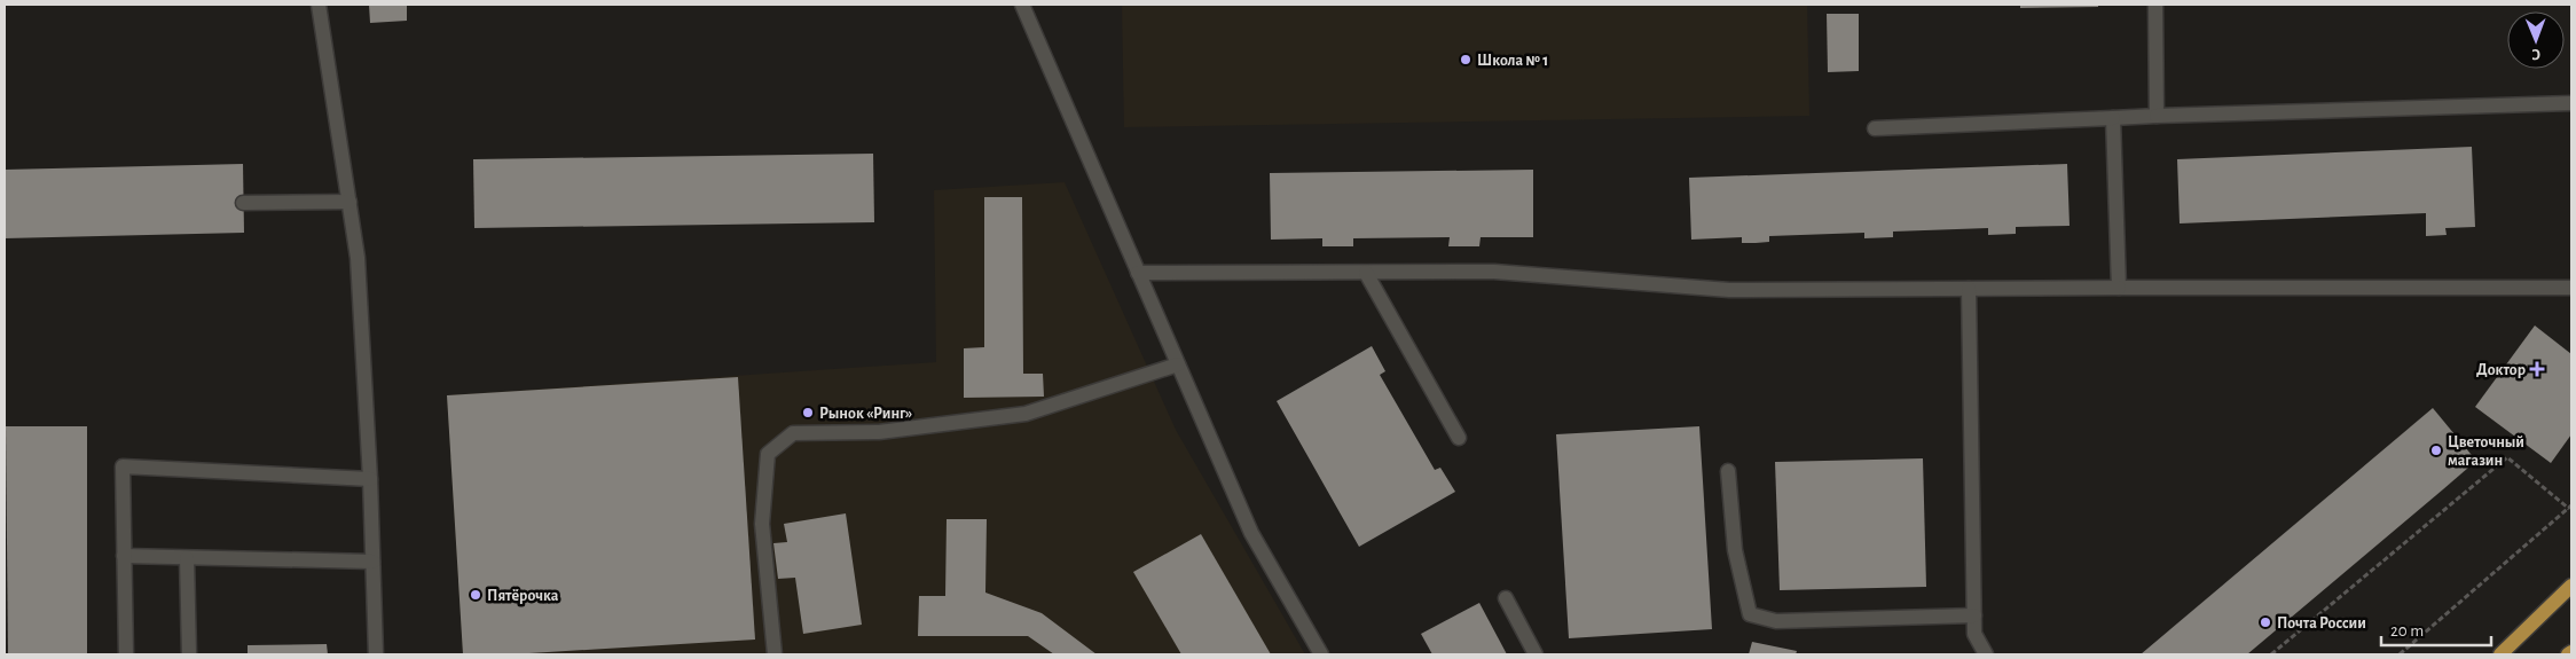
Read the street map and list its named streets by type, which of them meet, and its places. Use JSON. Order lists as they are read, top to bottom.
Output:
{
  "places": {
    "other": [
      "Школа № 1",
      "Рынок «Ринг»",
      "Цветочный магазин",
      "Пятёрочка",
      "Почта России"
    ],
    "health": ["Доктор"]
  },
  "scale_bar": "20 m",
  "north": "bottom"
}
